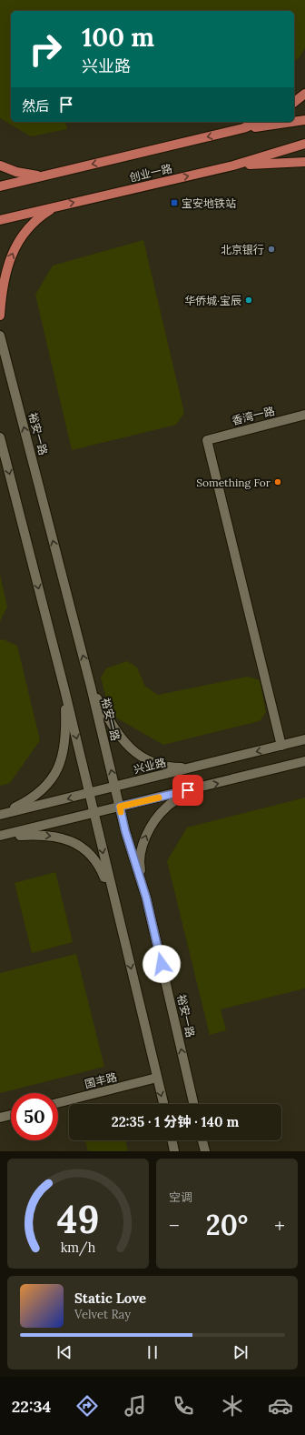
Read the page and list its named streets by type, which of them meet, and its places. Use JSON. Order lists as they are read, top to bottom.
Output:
{
  "streets": {
    "main road": [
      "创业一路",
      "香湾一路",
      "裕安一路",
      "兴业路",
      "国丰路"
    ]
  },
  "crossings": [
    ["香湾一路", "兴业路"],
    ["裕安一路", "兴业路"]
  ],
  "places": {
    "transit": ["宝安地铁站"],
    "other": ["北京银行", "华侨城·宝辰", "Something For"]
  },
  "page": {
    "turn": ["100 m", "兴业路"],
    "then": "然后",
    "limit": "50",
    "trip": "22:35 · 1 分钟 · 140 m",
    "tile": "空调",
    "heat": ["−", "20°", "+"],
    "song": ["Static Love", "Velvet Ray"],
    "tabs": "22:34",
    "gauge": ["49", "km/h"]
  }
}
